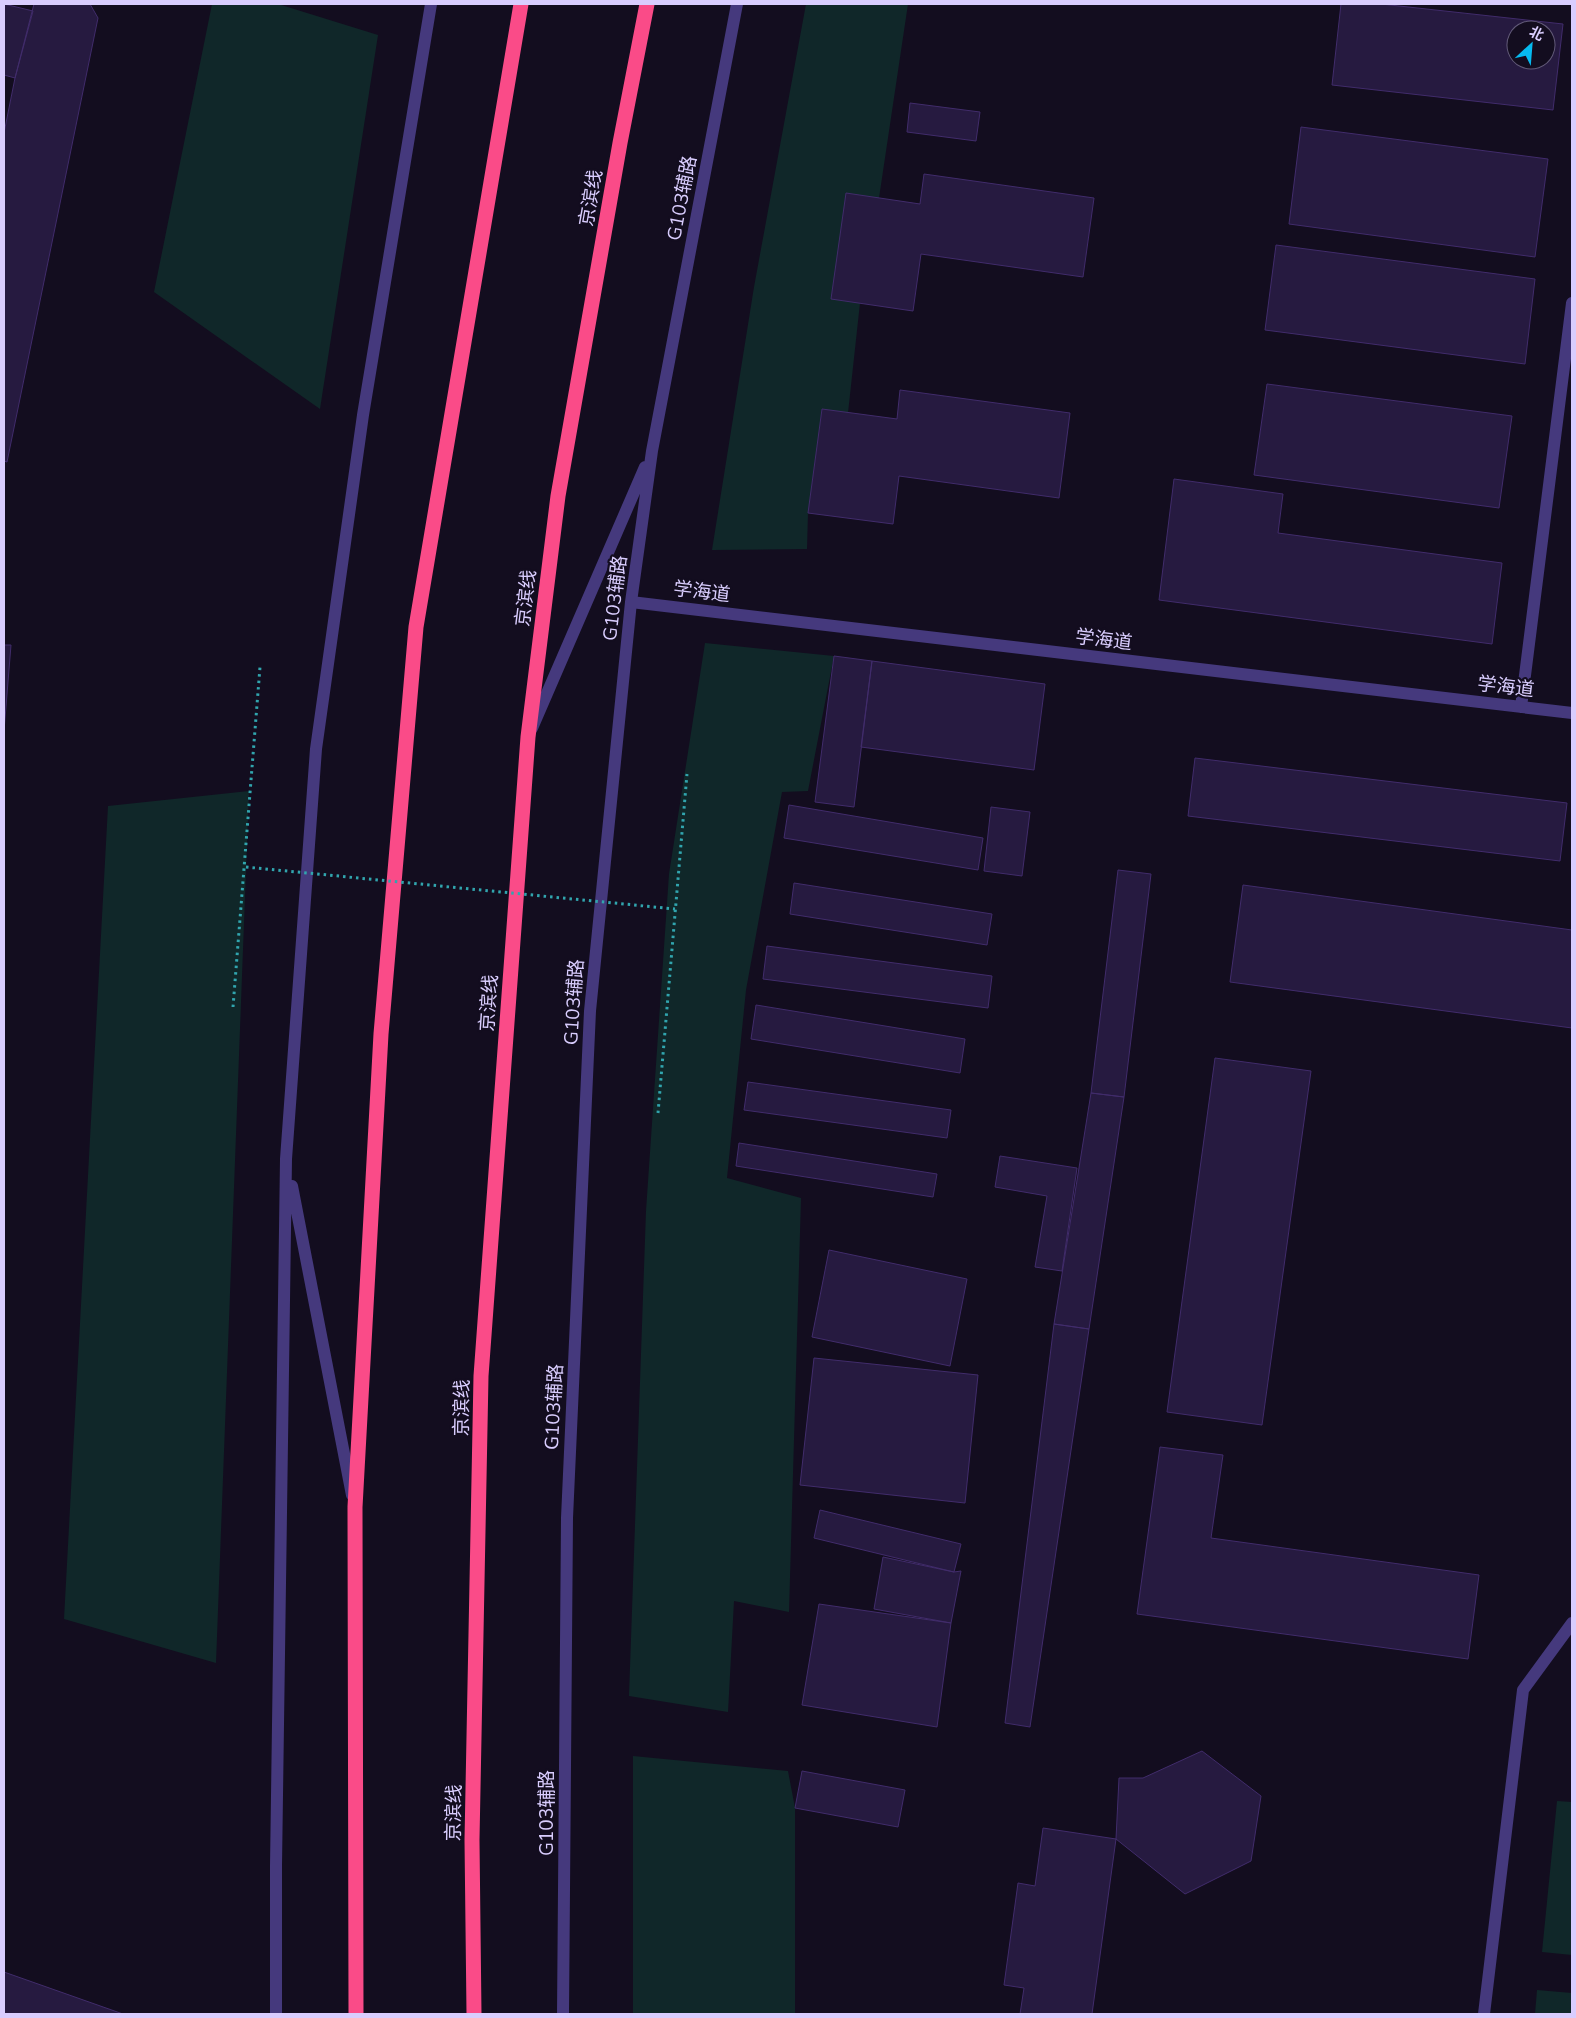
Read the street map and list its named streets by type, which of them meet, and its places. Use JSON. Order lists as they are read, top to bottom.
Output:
{
  "streets": {
    "highway": ["京滨线"],
    "street": ["G103辅路", "学海道"]
  },
  "crossings": [
    ["G103辅路", "学海道"]
  ],
  "north": "top right"
}
